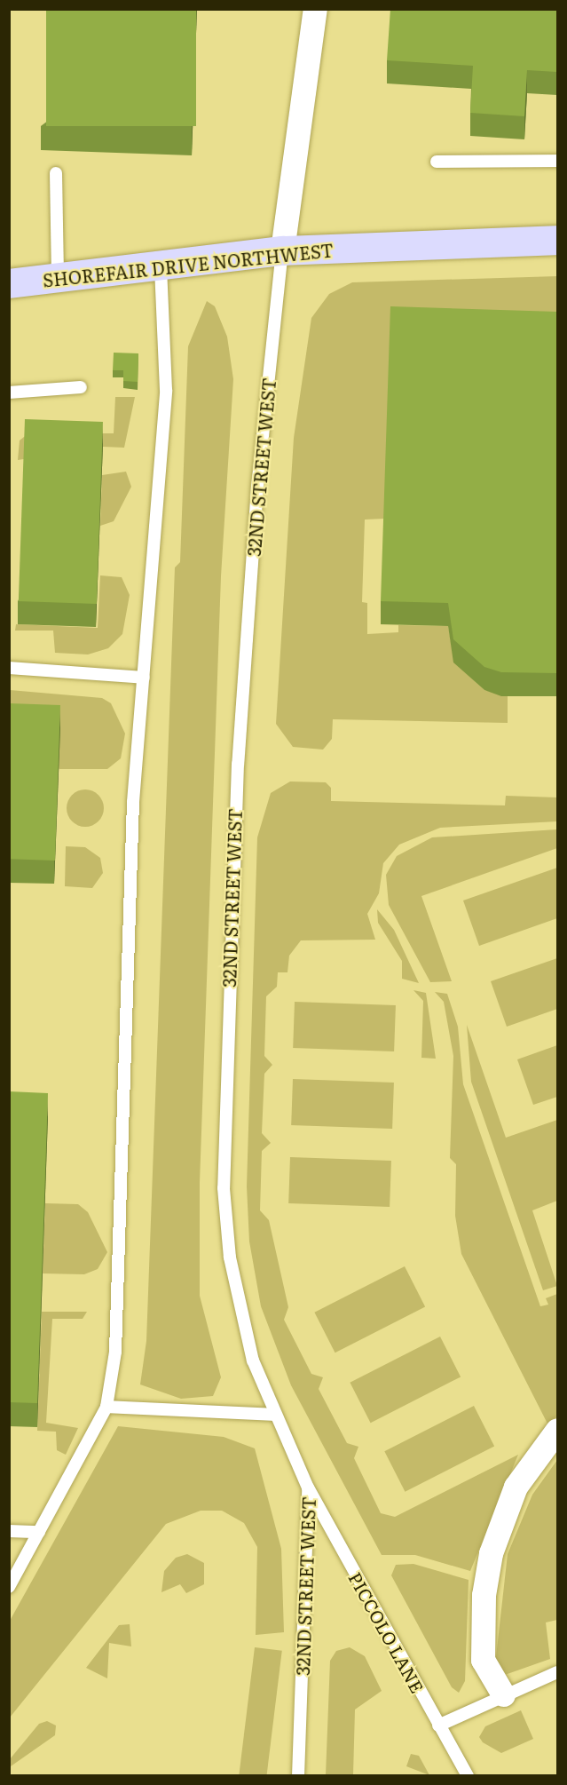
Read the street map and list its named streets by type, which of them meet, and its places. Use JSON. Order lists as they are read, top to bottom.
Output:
{
  "streets": {
    "street": ["SHOREFAIR DRIVE NORTHWEST", "32ND STREET WEST"],
    "lane": ["PICCOLO LANE"]
  },
  "crossings": [
    ["SHOREFAIR DRIVE NORTHWEST", "32ND STREET WEST"],
    ["32ND STREET WEST", "PICCOLO LANE"]
  ]
}
